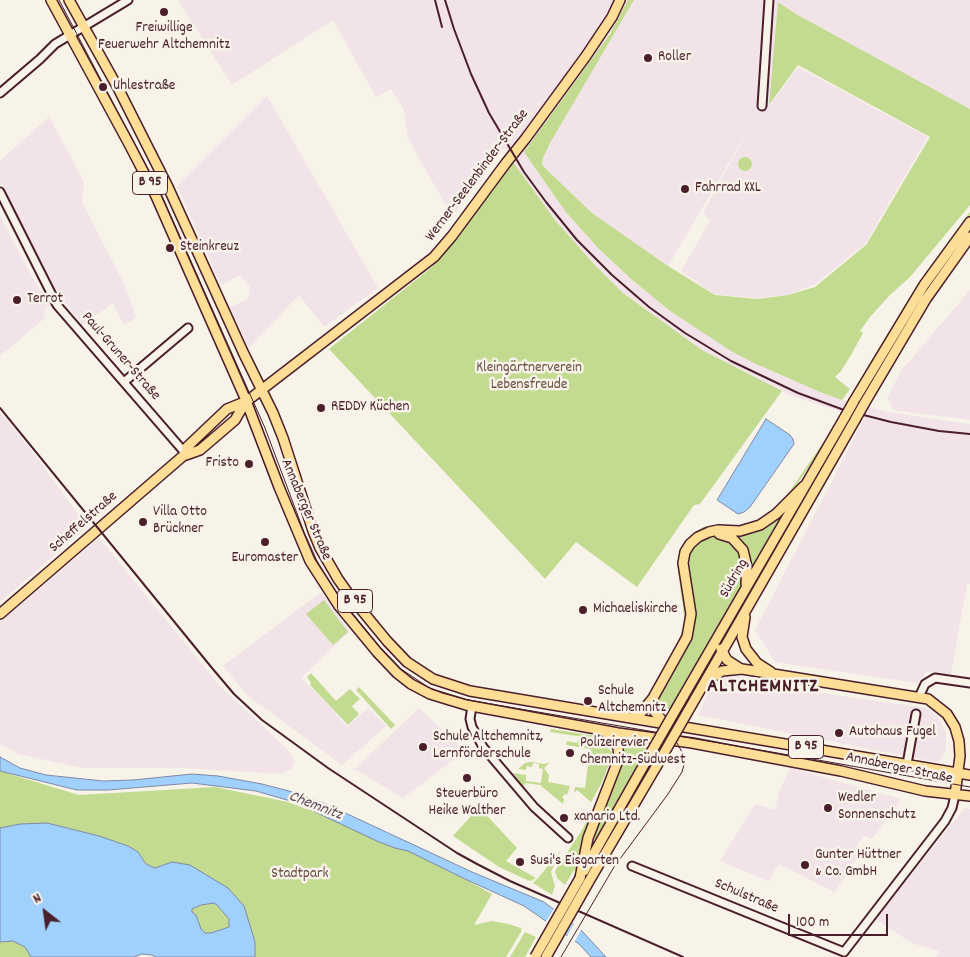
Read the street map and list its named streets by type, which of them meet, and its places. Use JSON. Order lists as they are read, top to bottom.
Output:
{
  "streets": {
    "main road": [
      "Werner-Seelenbinder-Straße",
      "B 95",
      "Annaberger Straße",
      "Scheffelstraße",
      "Südring"
    ],
    "street": ["Paul-Gruner-Straße", "Schulstraße"]
  },
  "crossings": [
    ["Werner-Seelenbinder-Straße", "Annaberger Straße"],
    ["Werner-Seelenbinder-Straße", "Scheffelstraße"],
    ["Paul-Gruner-Straße", "Scheffelstraße"],
    ["Annaberger Straße", "Scheffelstraße"]
  ],
  "districts": ["ALTCHEMNITZ"],
  "water": ["Chemnitz"],
  "parks": ["Kleingärtnerverein Lebensfreude", "Stadtpark"],
  "places": [
    "Freiwillige Feuerwehr Altchemnitz",
    "Roller",
    "Uhlestraße",
    "Fahrrad XXL",
    "Steinkreuz",
    "Terrot",
    "REDDY Küchen",
    "Fristo",
    "Villa Otto Brückner",
    "Euromaster",
    "Michaeliskirche",
    "Schule Altchemnitz",
    "Autohaus Fugel",
    "Schule Altchemnitz, Lernförderschule",
    "Polizeirevier Chemnitz-Südwest",
    "Steuerbüro Heike Walther",
    "Wedler Sonnenschutz",
    "xanario Ltd.",
    "Susi's Eisgarten",
    "Gunter Hüttner & Co. GmbH"
  ],
  "scale_bar": "100 m",
  "north": "top left"
}
